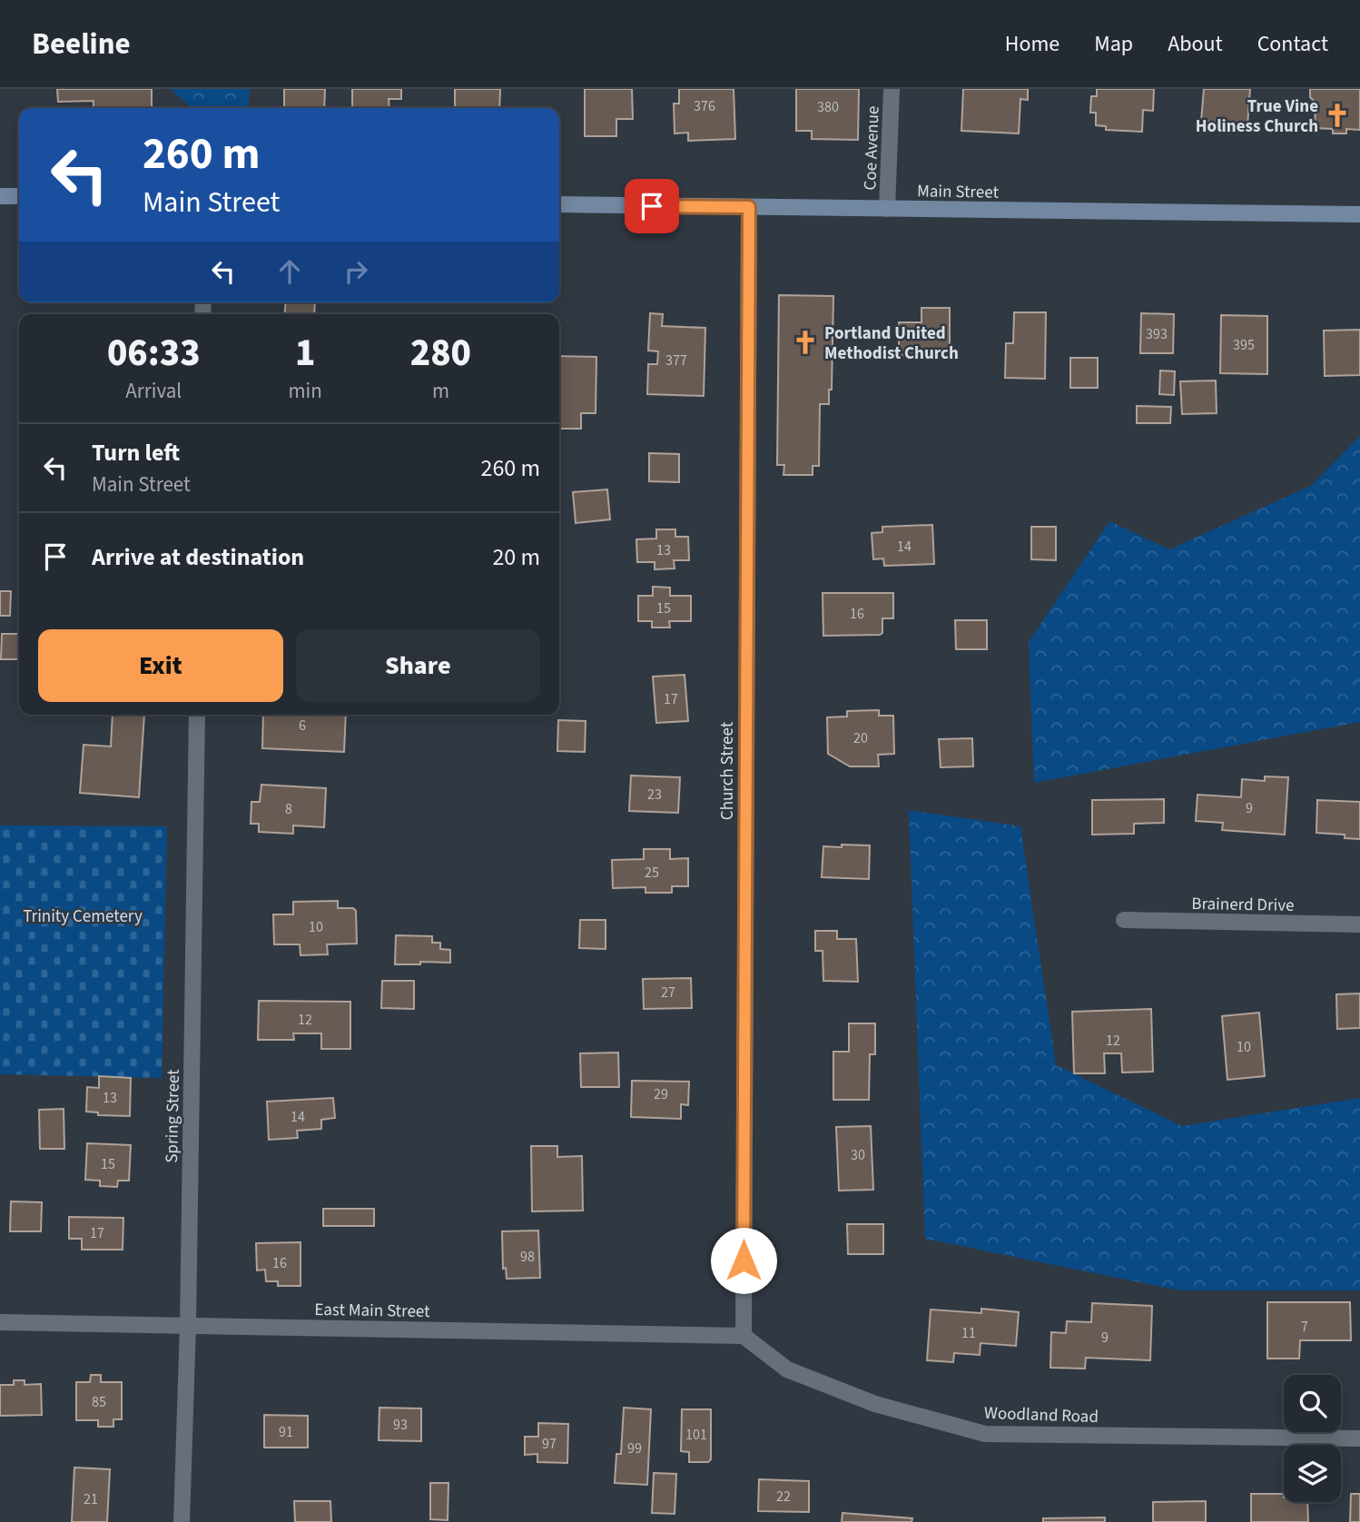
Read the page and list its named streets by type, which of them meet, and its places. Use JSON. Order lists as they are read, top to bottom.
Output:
{
  "streets": {
    "main road": ["Main Street"],
    "street": [
      "Coe Avenue",
      "Church Street",
      "Brainerd Drive",
      "Spring Street",
      "East Main Street",
      "Woodland Road"
    ]
  },
  "crossings": [
    ["Coe Avenue", "Main Street"],
    ["Main Street", "Church Street"],
    ["Church Street", "East Main Street"],
    ["Church Street", "Woodland Road"],
    ["Spring Street", "East Main Street"],
    ["East Main Street", "Woodland Road"]
  ],
  "parks": ["Trinity Cemetery"],
  "places": {
    "church": ["True Vine Holiness Church", "Portland United Methodist Church"]
  },
  "house_numbers": [
    "376",
    "380",
    "393",
    "395",
    "377",
    "14",
    "13",
    "15",
    "16",
    "17",
    "6",
    "20",
    "23",
    "9",
    "8",
    "25",
    "10",
    "27",
    "12",
    "12",
    "10",
    "29",
    "13",
    "14",
    "30",
    "15",
    "17",
    "98",
    "16",
    "7",
    "11",
    "9",
    "85",
    "93",
    "91",
    "101",
    "97",
    "99",
    "22",
    "21"
  ],
  "page": {
    "header": "Beeline",
    "nav": [
      "Home",
      "Map",
      "About",
      "Contact"
    ],
    "turn": ["260 m", "Main Street"],
    "eta": [
      "06:33",
      "Arrival",
      "1",
      "min",
      "280",
      "m"
    ],
    "list": [
      {
        "name": "Turn left",
        "note": "Main Street",
        "value": "260 m"
      },
      {
        "name": "Arrive at destination",
        "value": "20 m"
      }
    ],
    "buttons": ["Exit", "Share"]
  }
}
